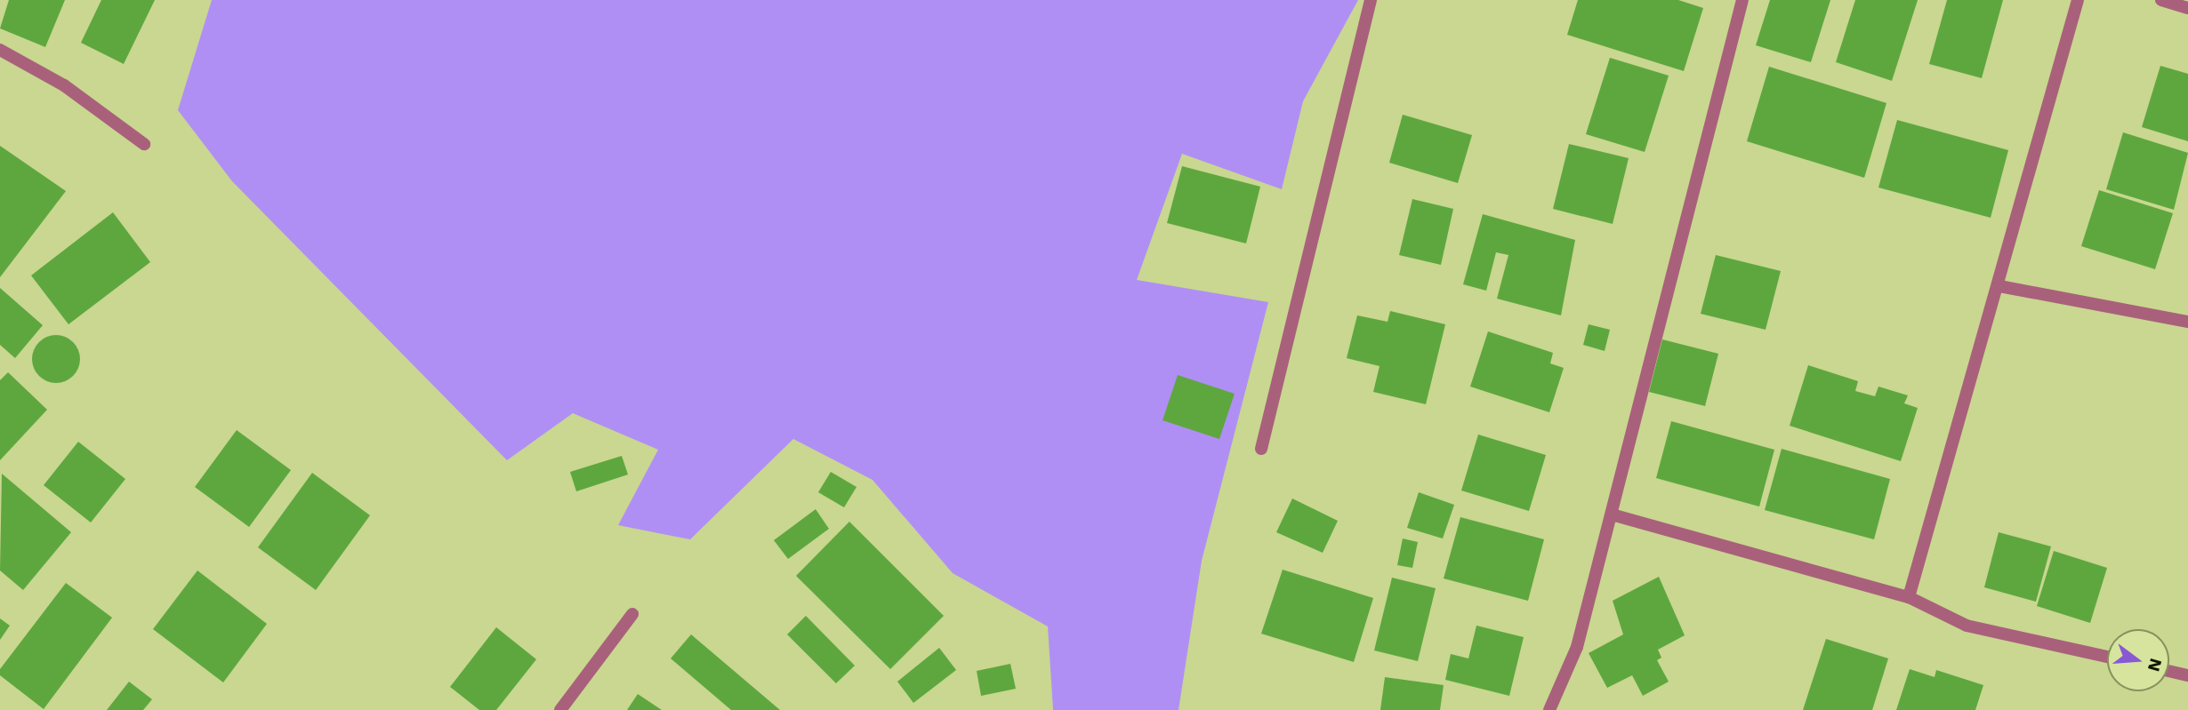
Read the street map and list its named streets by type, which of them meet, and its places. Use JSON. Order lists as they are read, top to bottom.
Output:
{
  "north": "right"
}
